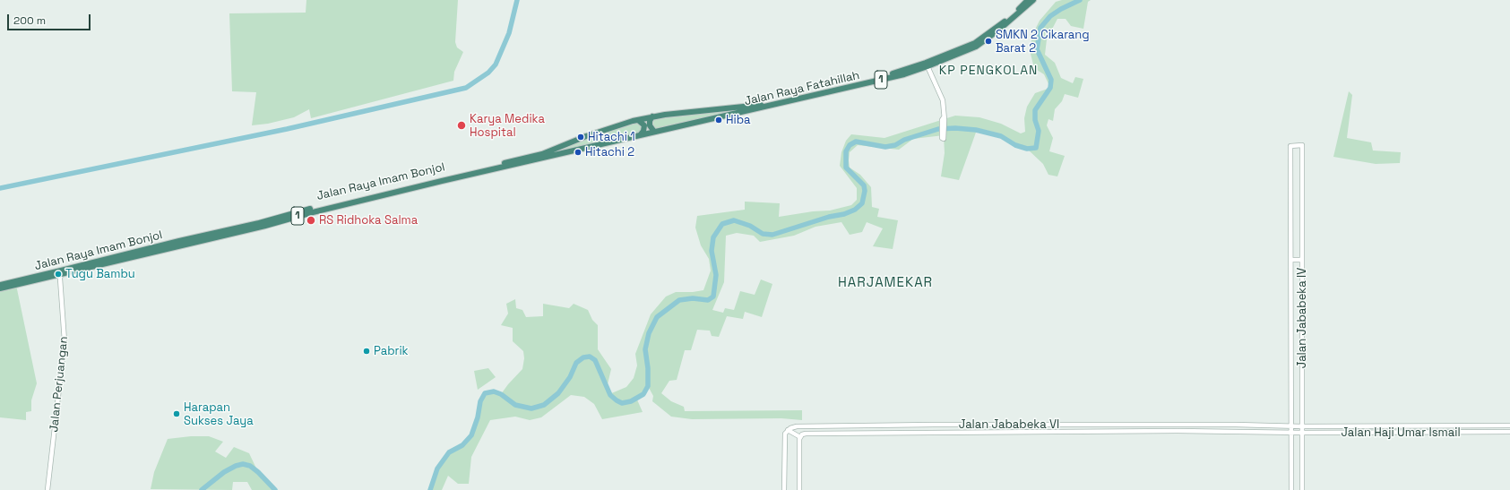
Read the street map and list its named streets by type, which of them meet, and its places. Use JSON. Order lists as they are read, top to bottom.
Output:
{
  "streets": {
    "highway": ["1", "Jalan Raya Fatahillah", "Jalan Raya Imam Bonjol"],
    "street": [
      "Jalan Jababeka IV",
      "Jalan Perjuangan",
      "Jalan Jababeka VI",
      "Jalan Haji Umar Ismail"
    ]
  },
  "crossings": [
    ["Jalan Raya Fatahillah", "Jalan Raya Imam Bonjol"],
    ["Jalan Raya Imam Bonjol", "Jalan Perjuangan"],
    ["Jalan Jababeka IV", "Jalan Haji Umar Ismail"],
    ["Jalan Jababeka VI", "Jalan Haji Umar Ismail"]
  ],
  "districts": ["KP PENGKOLAN", "HARJAMEKAR"],
  "places": [
    "SMKN 2 Cikarang Barat 2",
    "Hiba",
    "Karya Medika Hospital",
    "Hitachi 1",
    "Hitachi 2",
    "RS Ridhoka Salma",
    "Tugu Bambu",
    "Pabrik",
    "Harapan Sukses Jaya"
  ],
  "scale_bar": "200 m"
}
